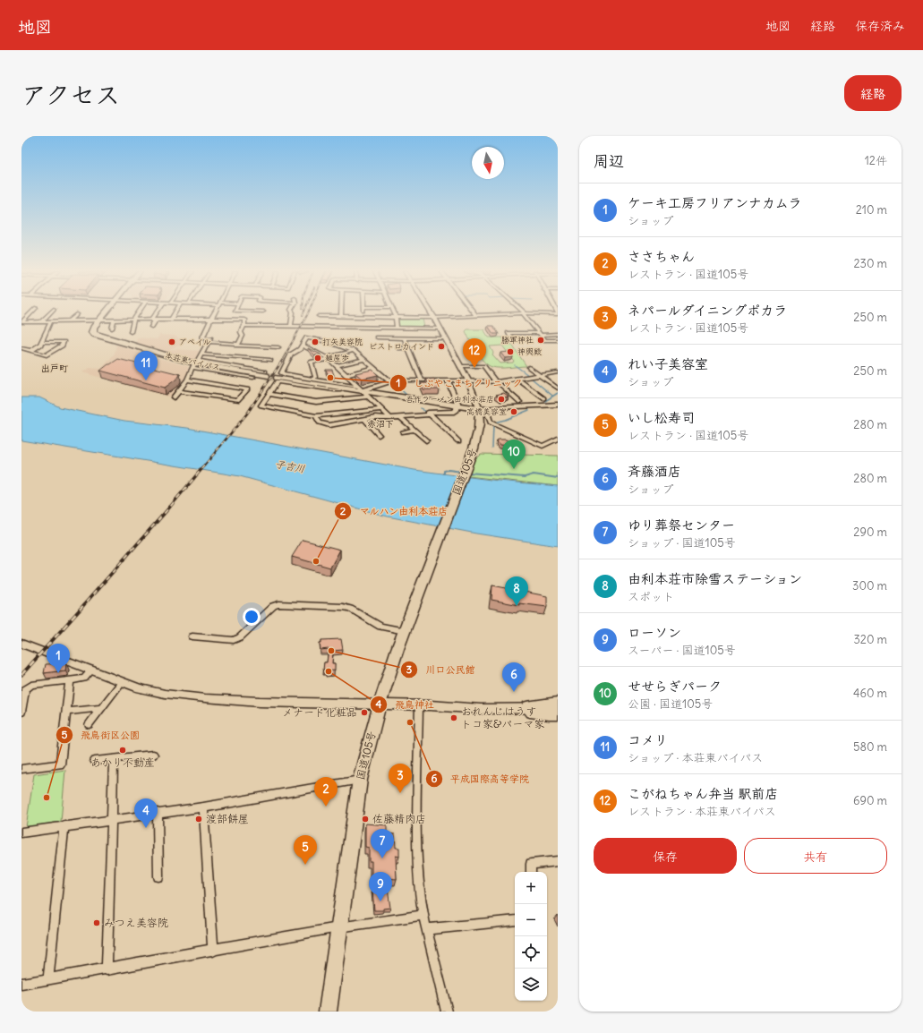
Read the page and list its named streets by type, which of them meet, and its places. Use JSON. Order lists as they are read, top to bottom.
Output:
{
  "streets": {
    "highway": ["本荘東バイパス", "国道105号"]
  },
  "districts": ["出戸町", "赤沼下"],
  "water": ["子吉川"],
  "places": [
    "勝軍神社",
    "アベイル",
    "打矢美容院",
    "ビストロカインド",
    "神輿殿",
    "麺屋歩",
    "しぶやこまちクリニック",
    "吾作ラーメン由利本荘店",
    "高橋美容室",
    "マルハン由利本荘店",
    "川口公民館",
    "飛鳥神社",
    "メナード化粧品",
    "おれんじはうす トコ家&パーマ家",
    "平成国際高等学院",
    "あかり不動産",
    "飛鳥街区公園",
    "渡部餅屋",
    "佐藤精肉店",
    "みつえ美容院"
  ],
  "north": "bottom",
  "page": {
    "header": "地図",
    "nav": ["地図", "経路", "保存済み"],
    "title": "アクセス",
    "buttons": [
      "経路",
      ["保存", "共有"]
    ],
    "heading": ["周辺", "12件"],
    "list": [
      {
        "mark": "1",
        "name": "ケーキ工房フリアンナカムラ",
        "note": "ショップ",
        "value": "210 m"
      },
      {
        "mark": "2",
        "name": "ささちゃん",
        "note": "レストラン · 国道105号",
        "value": "230 m"
      },
      {
        "mark": "3",
        "name": "ネパールダイニングポカラ",
        "note": "レストラン · 国道105号",
        "value": "250 m"
      },
      {
        "mark": "4",
        "name": "れい子美容室",
        "note": "ショップ",
        "value": "250 m"
      },
      {
        "mark": "5",
        "name": "いし松寿司",
        "note": "レストラン · 国道105号",
        "value": "280 m"
      },
      {
        "mark": "6",
        "name": "斉藤酒店",
        "note": "ショップ",
        "value": "280 m"
      },
      {
        "mark": "7",
        "name": "ゆり葬祭センター",
        "note": "ショップ · 国道105号",
        "value": "290 m"
      },
      {
        "mark": "8",
        "name": "由利本荘市除雪ステーション",
        "note": "スポット",
        "value": "300 m"
      },
      {
        "mark": "9",
        "name": "ローソン",
        "note": "スーパー · 国道105号",
        "value": "320 m"
      },
      {
        "mark": "10",
        "name": "せせらぎパーク",
        "note": "公園 · 国道105号",
        "value": "460 m"
      },
      {
        "mark": "11",
        "name": "コメリ",
        "note": "ショップ · 本荘東バイパス",
        "value": "580 m"
      },
      {
        "mark": "12",
        "name": "こがねちゃん弁当 駅前店",
        "note": "レストラン · 本荘東バイパス",
        "value": "690 m"
      }
    ],
    "pins": [
      "12",
      "11",
      "10",
      "8",
      "1",
      "6",
      "3",
      "2",
      "4",
      "7",
      "5",
      "9"
    ],
    "map_buttons": ["+", "−"]
  }
}
